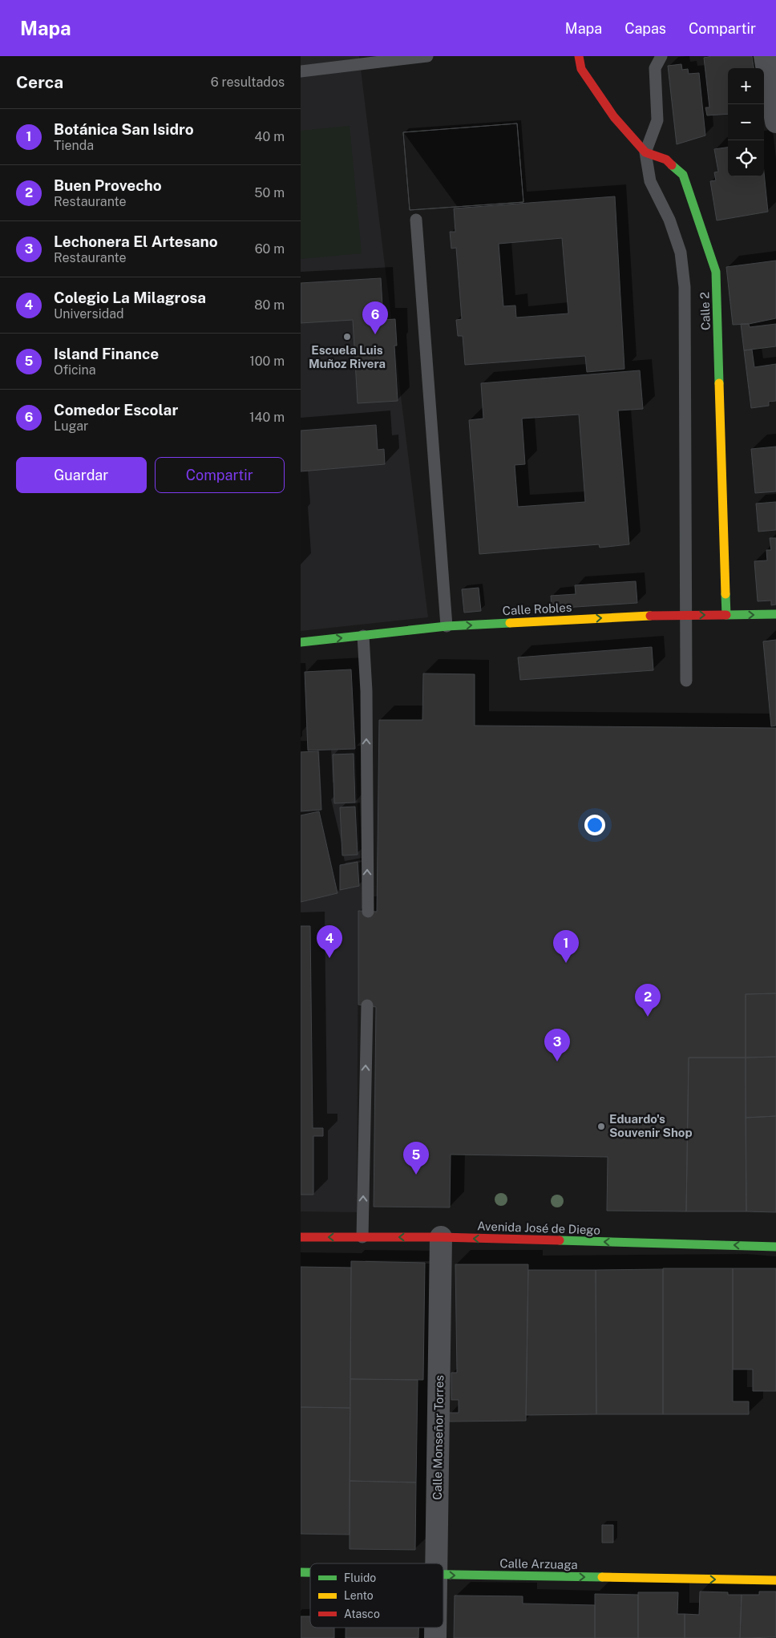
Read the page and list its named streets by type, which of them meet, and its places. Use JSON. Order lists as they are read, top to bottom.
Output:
{
  "streets": {
    "street": [
      "Calle 2",
      "Calle Robles",
      "Avenida José de Diego",
      "Calle Monseñor Torres",
      "Calle Arzuaga"
    ]
  },
  "crossings": [
    ["Calle 2", "Calle Robles"],
    ["Avenida José de Diego", "Calle Monseñor Torres"]
  ],
  "one_way": ["Calle Robles", "Avenida José de Diego", "Calle Arzuaga"],
  "places": ["Escuela Luis Muñoz Rivera", "Eduardo's Souvenir Shop"],
  "legend": ["Fluido", "Lento", "Atasco"],
  "page": {
    "header": "Mapa",
    "nav": ["Mapa", "Capas", "Compartir"],
    "heading": ["Cerca", "6 resultados"],
    "map_buttons": ["+", "−"],
    "list": [
      {
        "mark": "1",
        "name": "Botánica San Isidro",
        "note": "Tienda",
        "value": "40 m"
      },
      {
        "mark": "2",
        "name": "Buen Provecho",
        "note": "Restaurante",
        "value": "50 m"
      },
      {
        "mark": "3",
        "name": "Lechonera El Artesano",
        "note": "Restaurante",
        "value": "60 m"
      },
      {
        "mark": "4",
        "name": "Colegio La Milagrosa",
        "note": "Universidad",
        "value": "80 m"
      },
      {
        "mark": "5",
        "name": "Island Finance",
        "note": "Oficina",
        "value": "100 m"
      },
      {
        "mark": "6",
        "name": "Comedor Escolar",
        "note": "Lugar",
        "value": "140 m"
      }
    ],
    "pins": [
      "6",
      "4",
      "1",
      "2",
      "3",
      "5"
    ],
    "buttons": ["Guardar", "Compartir"]
  }
}
